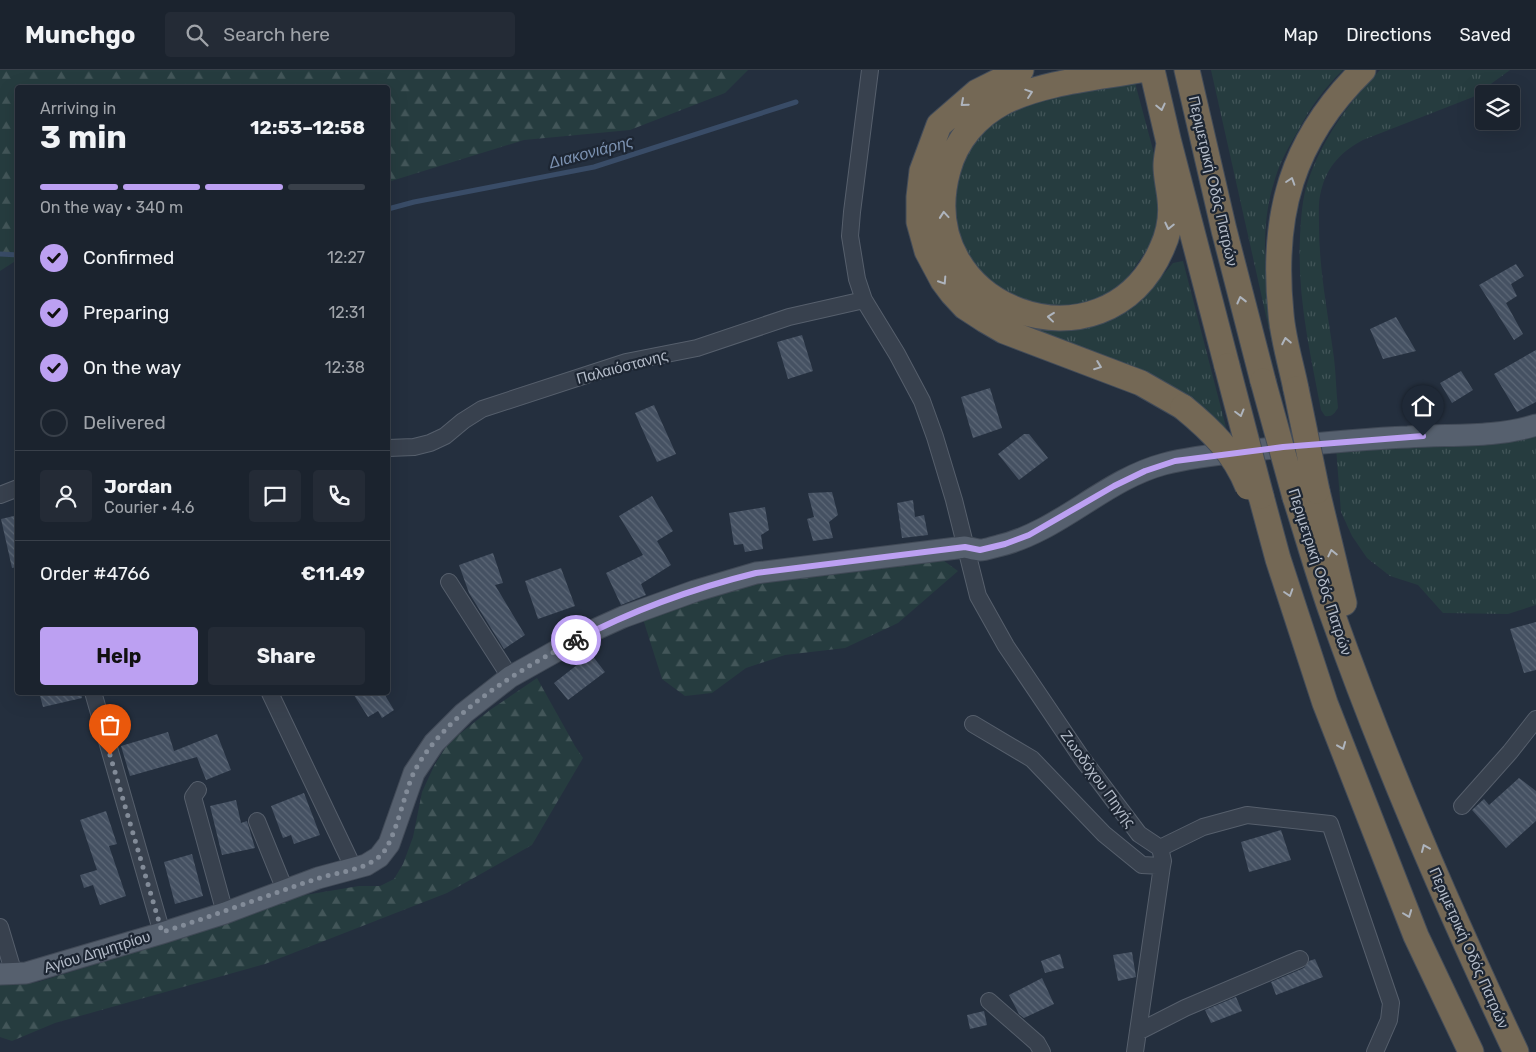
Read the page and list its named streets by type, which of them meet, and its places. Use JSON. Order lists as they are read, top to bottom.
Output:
{
  "streets": {
    "highway": ["Περιμετρική Οδός Πατρών"],
    "main road": ["Αγίου Δημητρίου"],
    "street": ["Παλαιόστανης", "Ζωοδόχου Πηγής"]
  },
  "crossings": [
    ["Παλαιόστανης", "Ζωοδόχου Πηγής"],
    ["Ζωοδόχου Πηγής", "Αγίου Δημητρίου"]
  ],
  "water": ["Διακονιάρης"],
  "page": {
    "header": "Munchgo",
    "search": "Search here",
    "nav": ["Map", "Directions", "Saved"],
    "heading": ["3 min", "Arriving in", "12:53–12:58"],
    "panel": [
      "Jordan",
      "Courier · 4.6",
      "Order #4766",
      "€11.49"
    ],
    "bar": "On the way · 340 m",
    "list": [
      ["Confirmed", "12:27"],
      ["Preparing", "12:31"],
      ["On the way", "12:38"],
      "Delivered"
    ],
    "buttons": ["Help", "Share"]
  }
}
